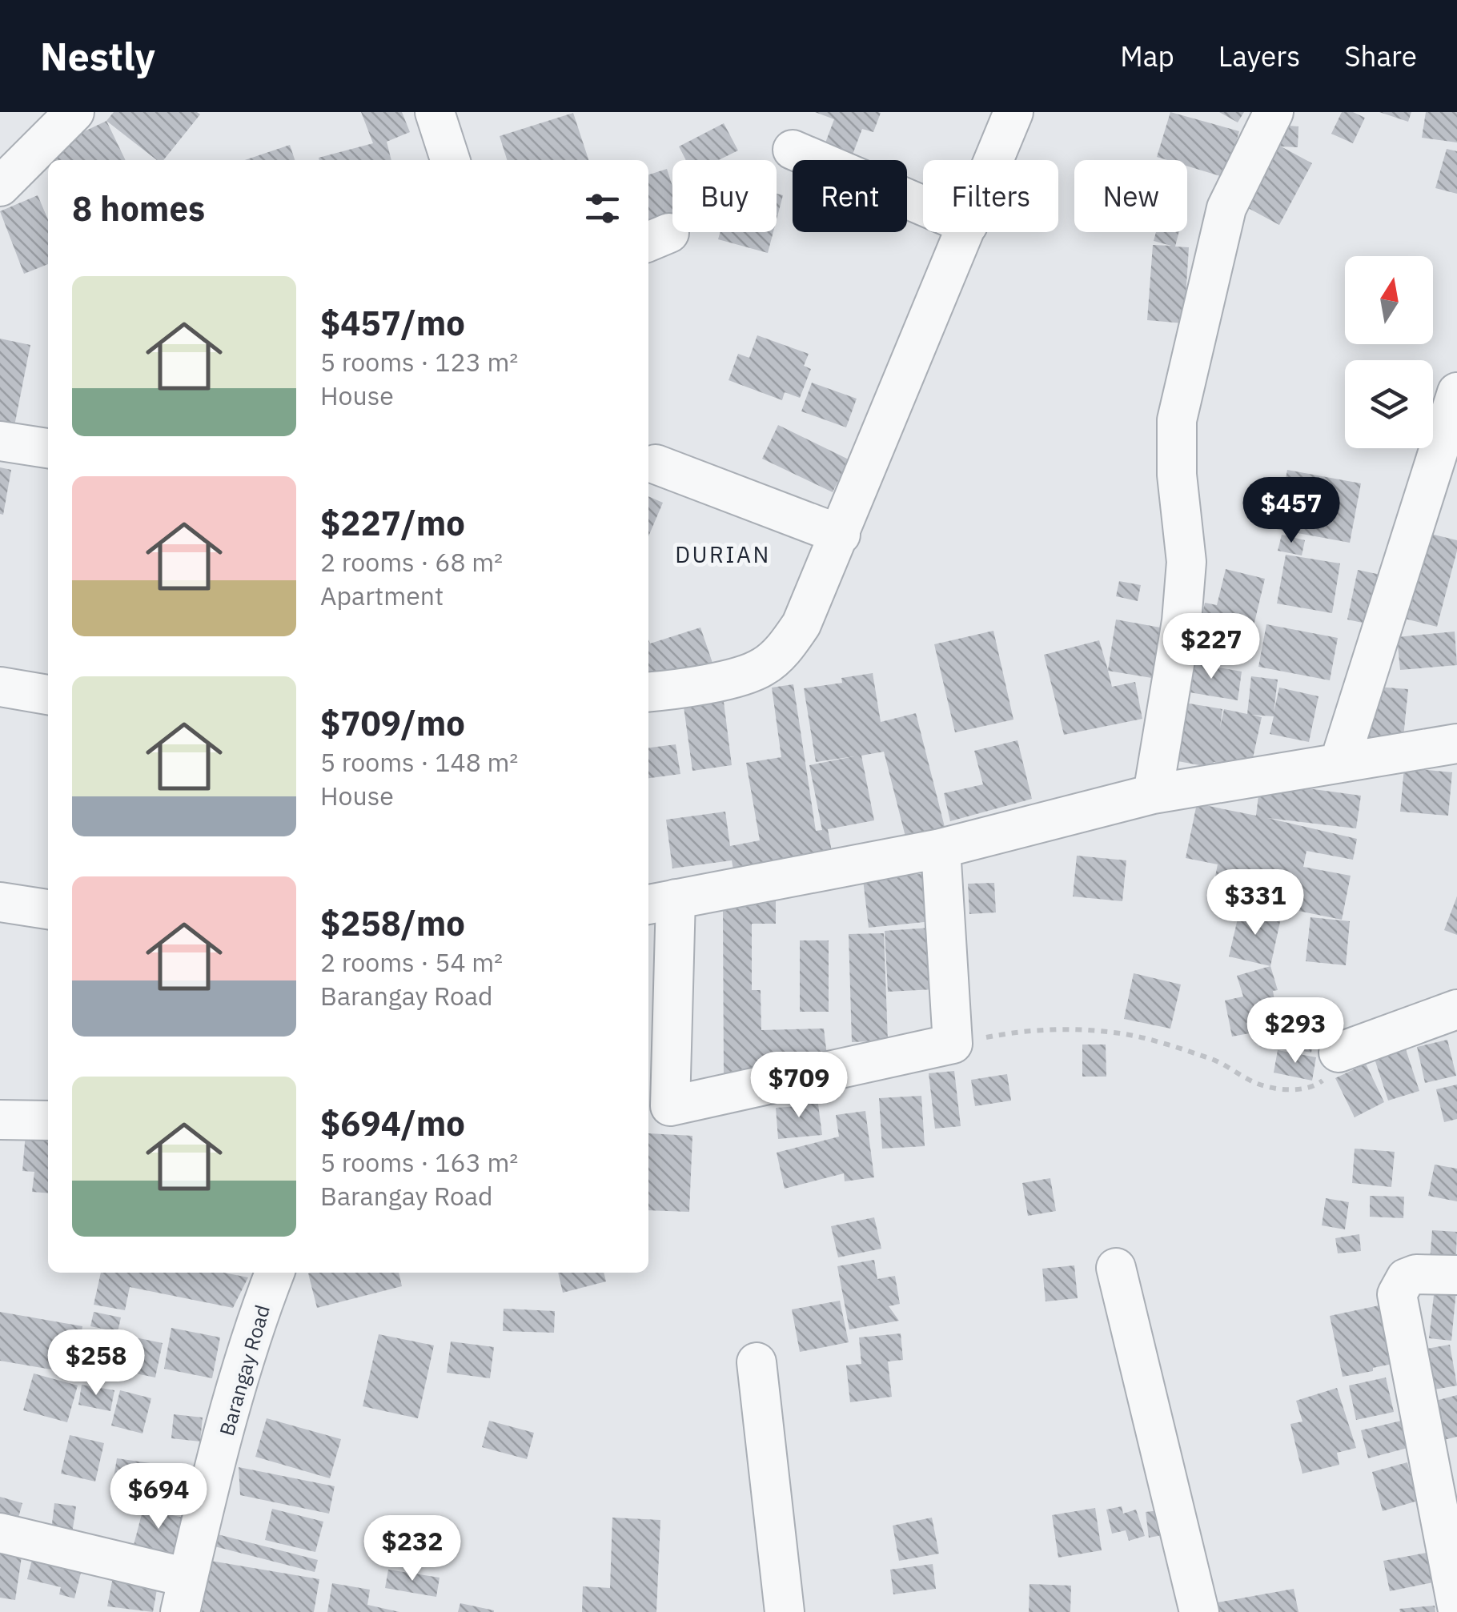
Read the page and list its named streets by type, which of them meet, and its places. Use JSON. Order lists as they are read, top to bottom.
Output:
{
  "streets": {
    "street": ["Barangay Road"]
  },
  "districts": ["DURIAN"],
  "north": "top",
  "page": {
    "header": "Nestly",
    "nav": ["Map", "Layers", "Share"],
    "chip": [
      "Buy",
      "Rent",
      "Filters",
      "New"
    ],
    "heading": "8 homes",
    "list": [
      {
        "name": "$457/mo",
        "note": "5 rooms · 123 m² · House"
      },
      {
        "name": "$227/mo",
        "note": "2 rooms · 68 m² · Apartment"
      },
      {
        "name": "$709/mo",
        "note": "5 rooms · 148 m² · House"
      },
      {
        "name": "$258/mo",
        "note": "2 rooms · 54 m² · Barangay Road"
      },
      {
        "name": "$694/mo",
        "note": "5 rooms · 163 m² · Barangay Road"
      }
    ],
    "price": [
      "$457",
      "$227",
      "$331",
      "$293",
      "$709",
      "$258",
      "$694",
      "$232"
    ]
  }
}
